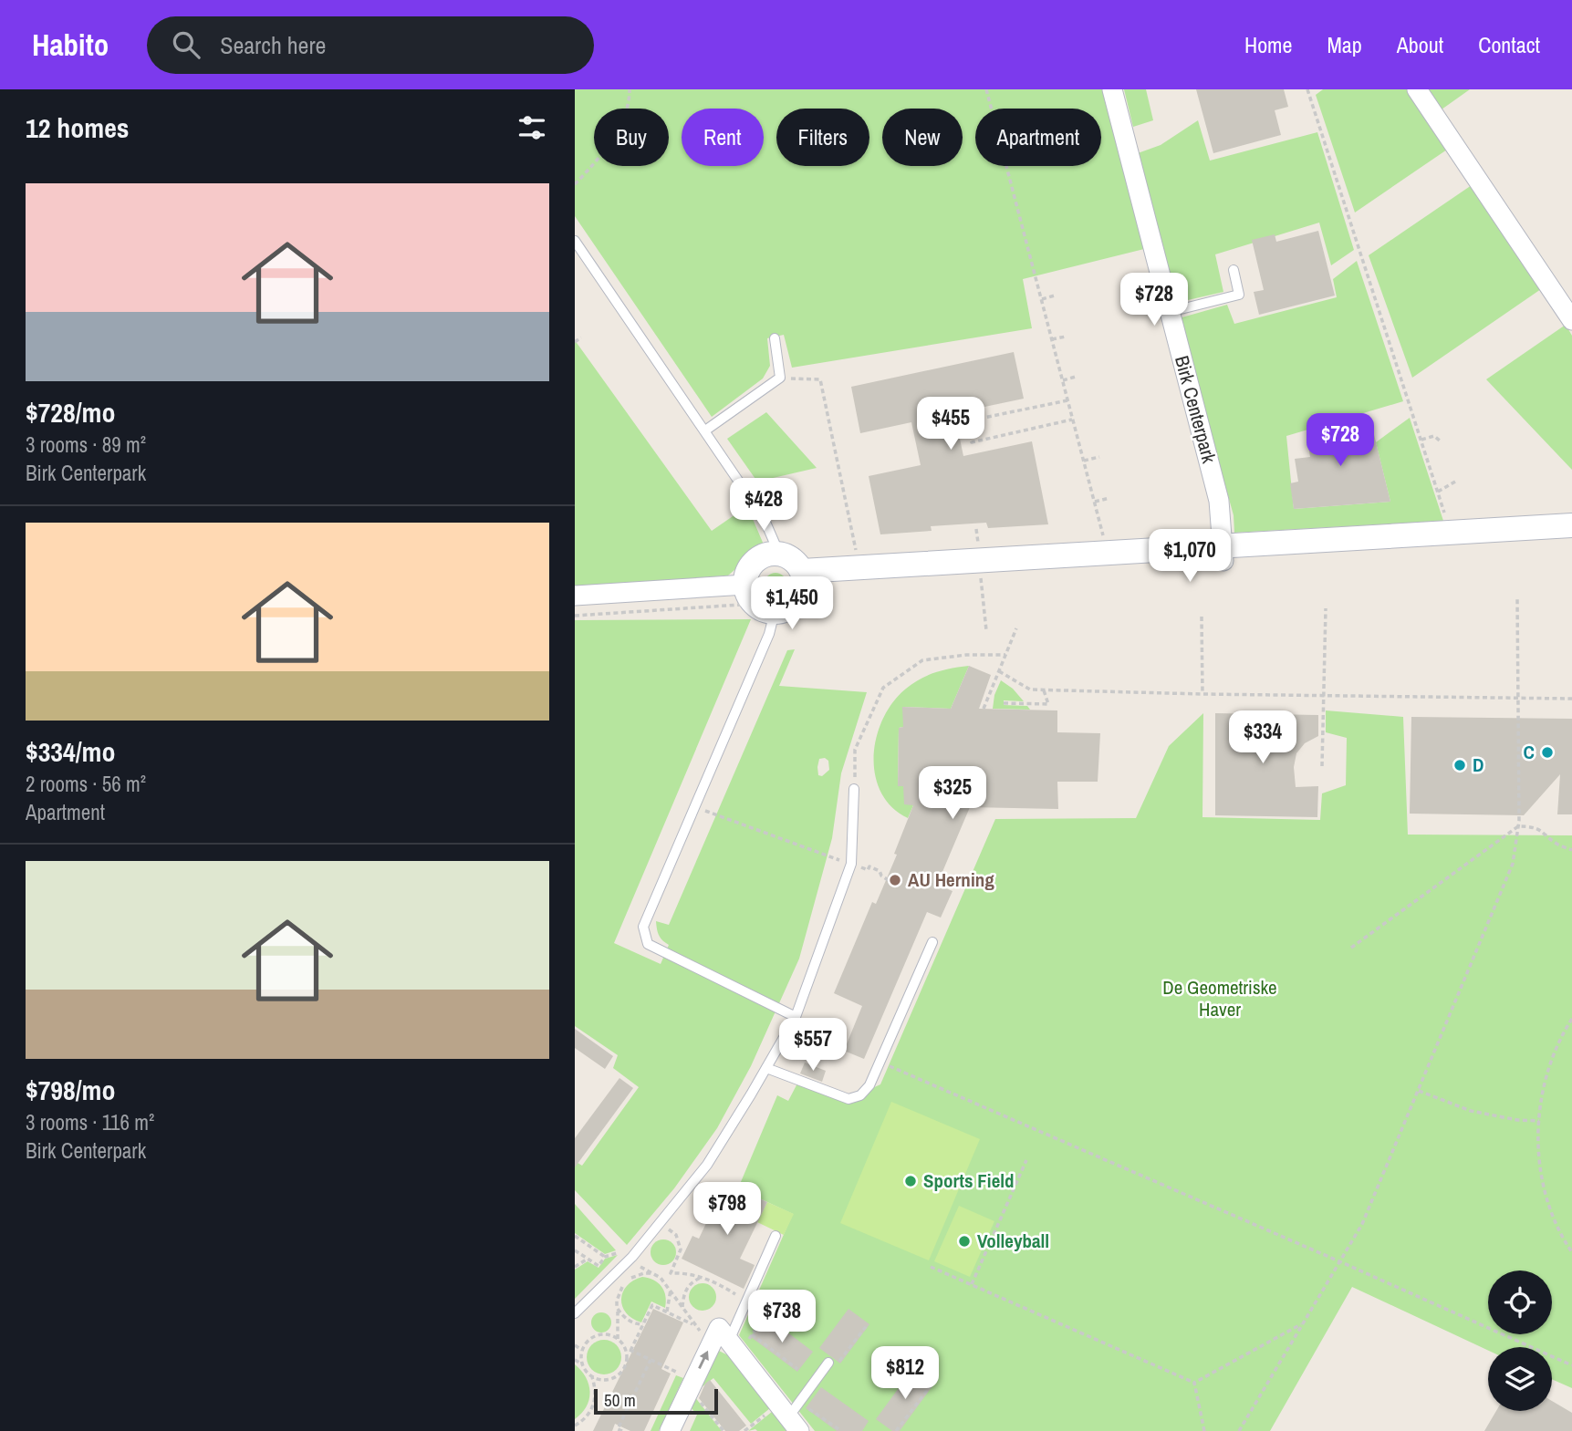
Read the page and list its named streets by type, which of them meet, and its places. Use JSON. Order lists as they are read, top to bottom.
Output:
{
  "streets": {
    "street": ["Birk Centerpark"]
  },
  "parks": ["De Geometriske Haver"],
  "places": [
    "C",
    "D",
    "AU Herning",
    "Sports Field",
    "Volleyball"
  ],
  "scale_bar": "50 m",
  "page": {
    "header": "Habito",
    "search": "Search here",
    "nav": [
      "Home",
      "Map",
      "About",
      "Contact"
    ],
    "heading": "12 homes",
    "chip": [
      "Buy",
      "Rent",
      "Filters",
      "New",
      "Apartment"
    ],
    "list": [
      {
        "name": "$728/mo",
        "note": "3 rooms · 89 m² · Birk Centerpark"
      },
      {
        "name": "$334/mo",
        "note": "2 rooms · 56 m² · Apartment"
      },
      {
        "name": "$798/mo",
        "note": "3 rooms · 116 m² · Birk Centerpark"
      }
    ],
    "price": [
      "$728",
      "$455",
      "$728",
      "$428",
      "$1,070",
      "$1,450",
      "$334",
      "$325",
      "$557",
      "$798",
      "$738",
      "$812"
    ],
    "scale": "50 m"
  }
}
